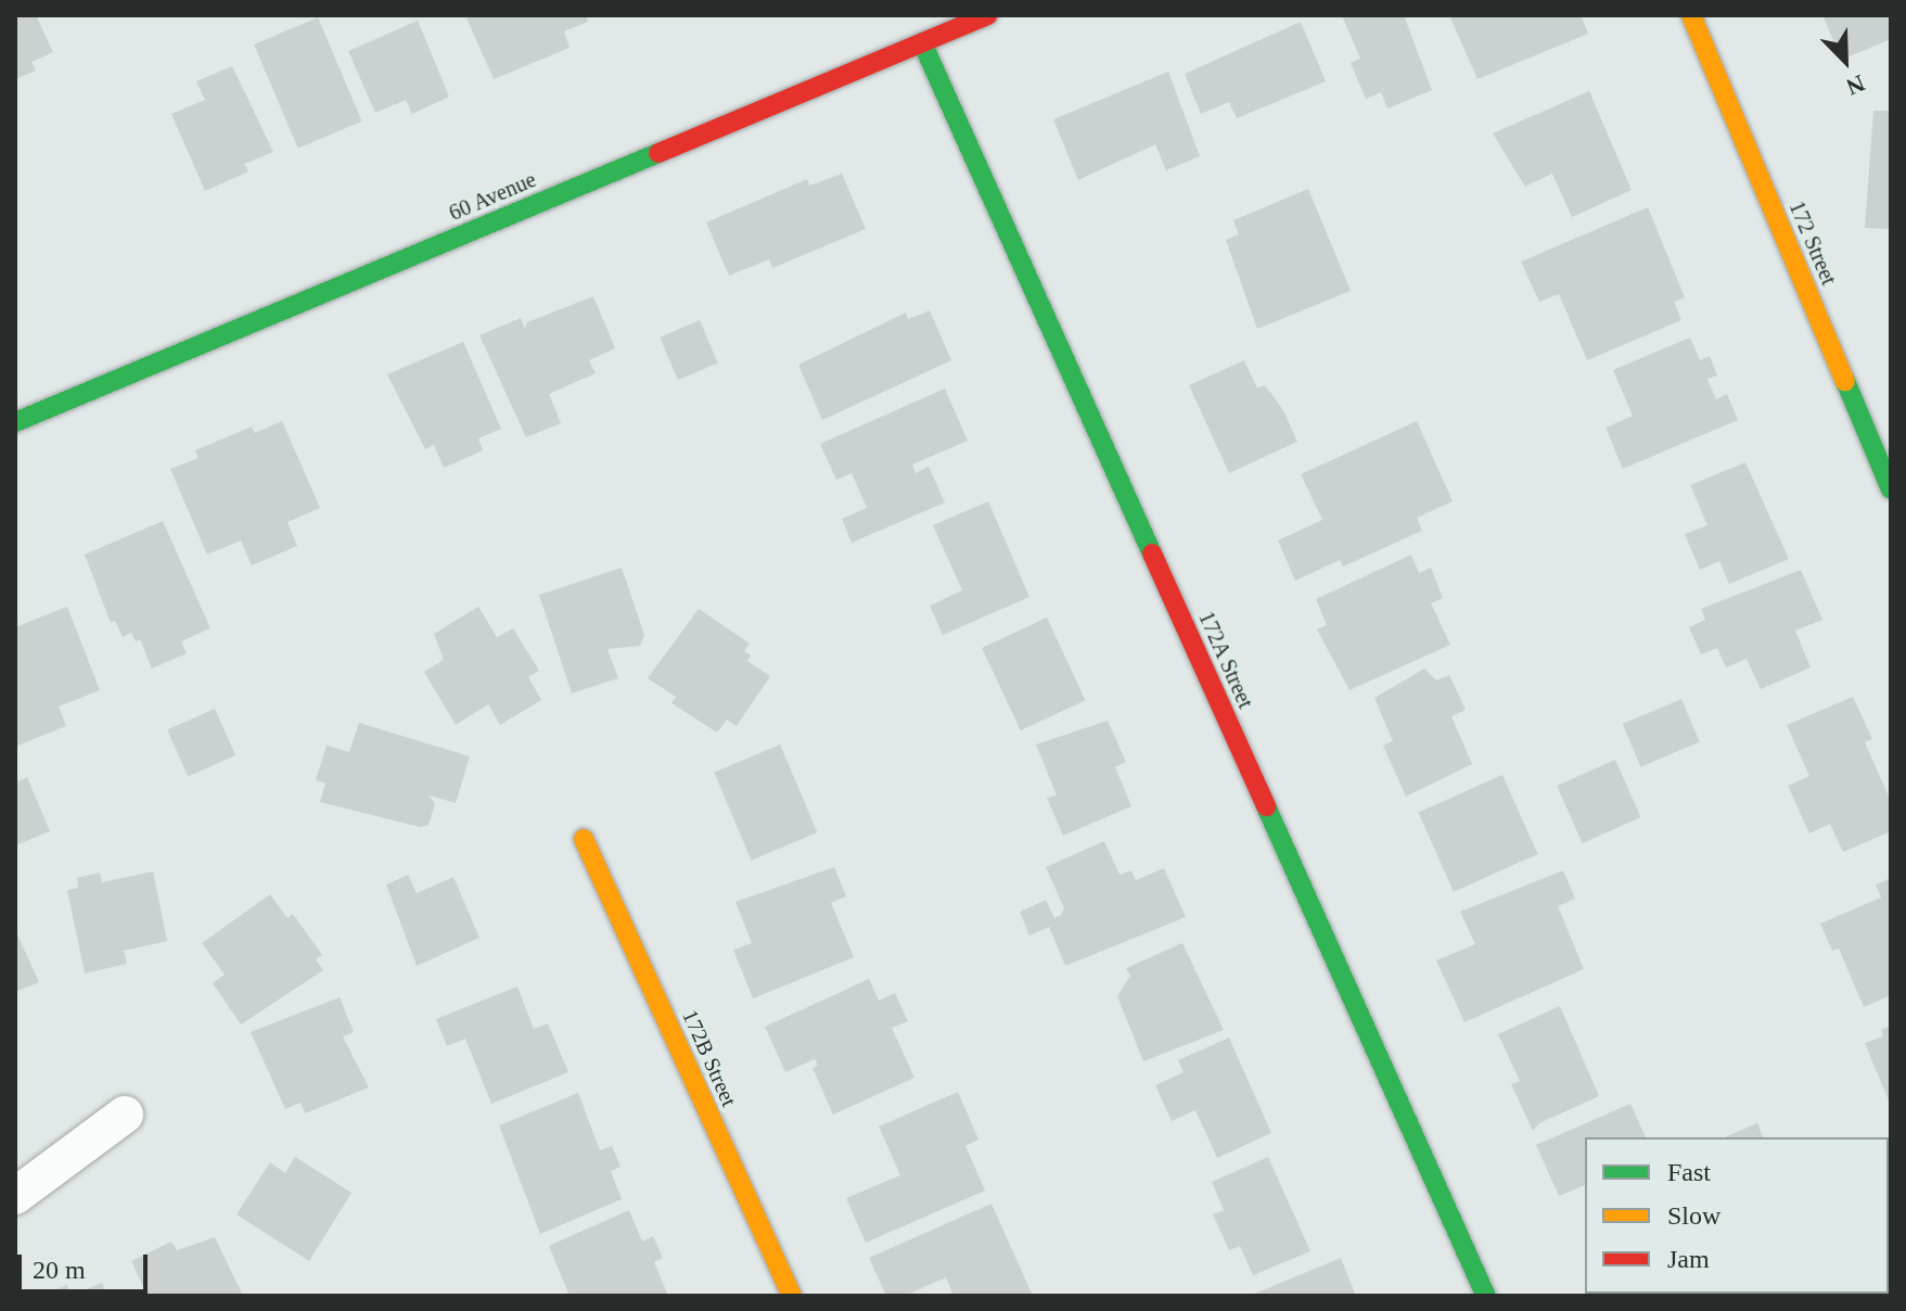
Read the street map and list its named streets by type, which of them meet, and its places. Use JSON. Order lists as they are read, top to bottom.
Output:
{
  "streets": {
    "street": [
      "60 Avenue",
      "172 Street",
      "172A Street",
      "172B Street"
    ]
  },
  "crossings": [
    ["60 Avenue", "172A Street"]
  ],
  "legend": ["Fast", "Slow", "Jam"],
  "scale_bar": "20 m",
  "north": "bottom right"
}
